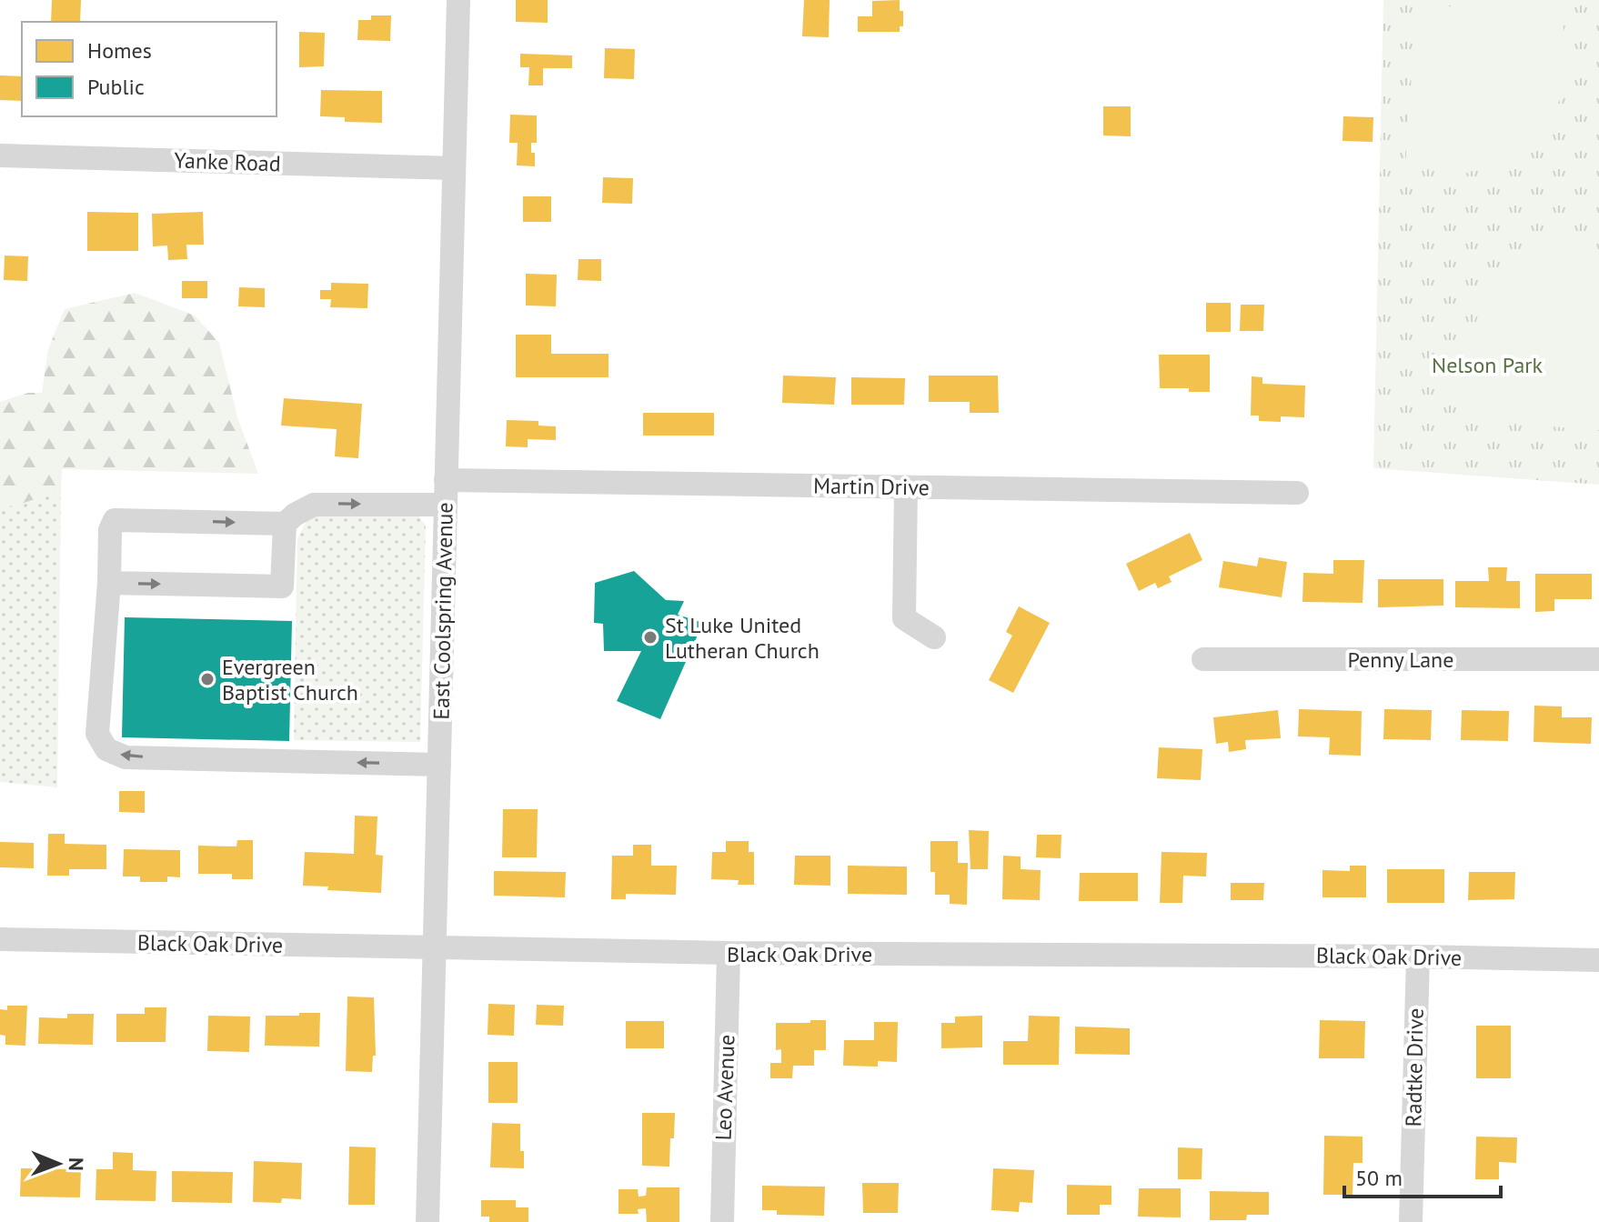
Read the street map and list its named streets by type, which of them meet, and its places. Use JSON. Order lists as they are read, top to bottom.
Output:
{
  "streets": {
    "street": [
      "Yanke Road",
      "Martin Drive",
      "East Coolspring Avenue",
      "Penny Lane",
      "Black Oak Drive",
      "Radtke Drive",
      "Leo Avenue"
    ]
  },
  "crossings": [
    ["Yanke Road", "East Coolspring Avenue"],
    ["Martin Drive", "East Coolspring Avenue"],
    ["East Coolspring Avenue", "Black Oak Drive"],
    ["Black Oak Drive", "Radtke Drive"],
    ["Black Oak Drive", "Leo Avenue"]
  ],
  "parks": ["Nelson Park"],
  "places": ["St Luke United Lutheran Church", "Evergreen Baptist Church"],
  "legend": ["Homes", "Public"],
  "scale_bar": "50 m",
  "north": "right"
}
